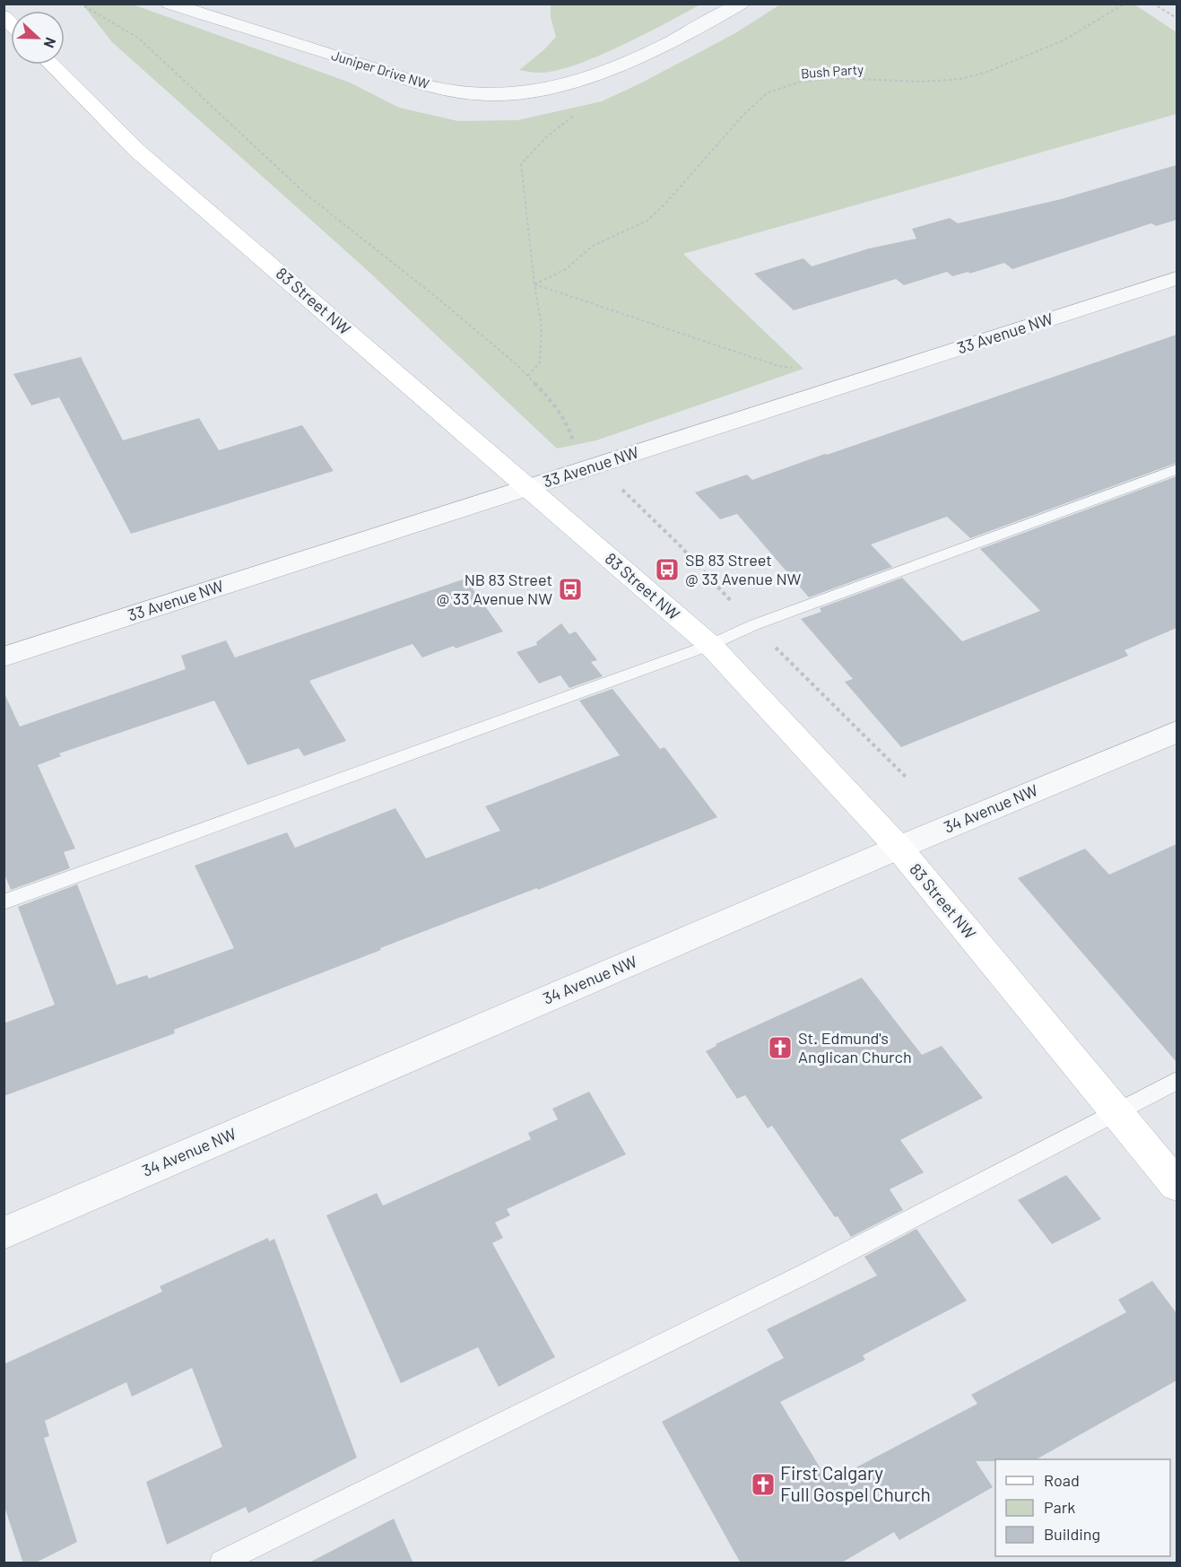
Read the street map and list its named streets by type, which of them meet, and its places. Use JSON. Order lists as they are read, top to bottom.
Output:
{
  "streets": {
    "street": [
      "Juniper Drive NW",
      "83 Street NW",
      "33 Avenue NW",
      "34 Avenue NW"
    ],
    "path": ["Bush Party"]
  },
  "crossings": [
    ["83 Street NW", "33 Avenue NW"],
    ["83 Street NW", "34 Avenue NW"]
  ],
  "places": {
    "bus stop": ["SB 83 Street @ 33 Avenue NW", "NB 83 Street @ 33 Avenue NW"],
    "church": ["St. Edmund's Anglican Church", "First Calgary Full Gospel Church"]
  },
  "legend": ["Road", "Park", "Building"],
  "north": "right"
}
